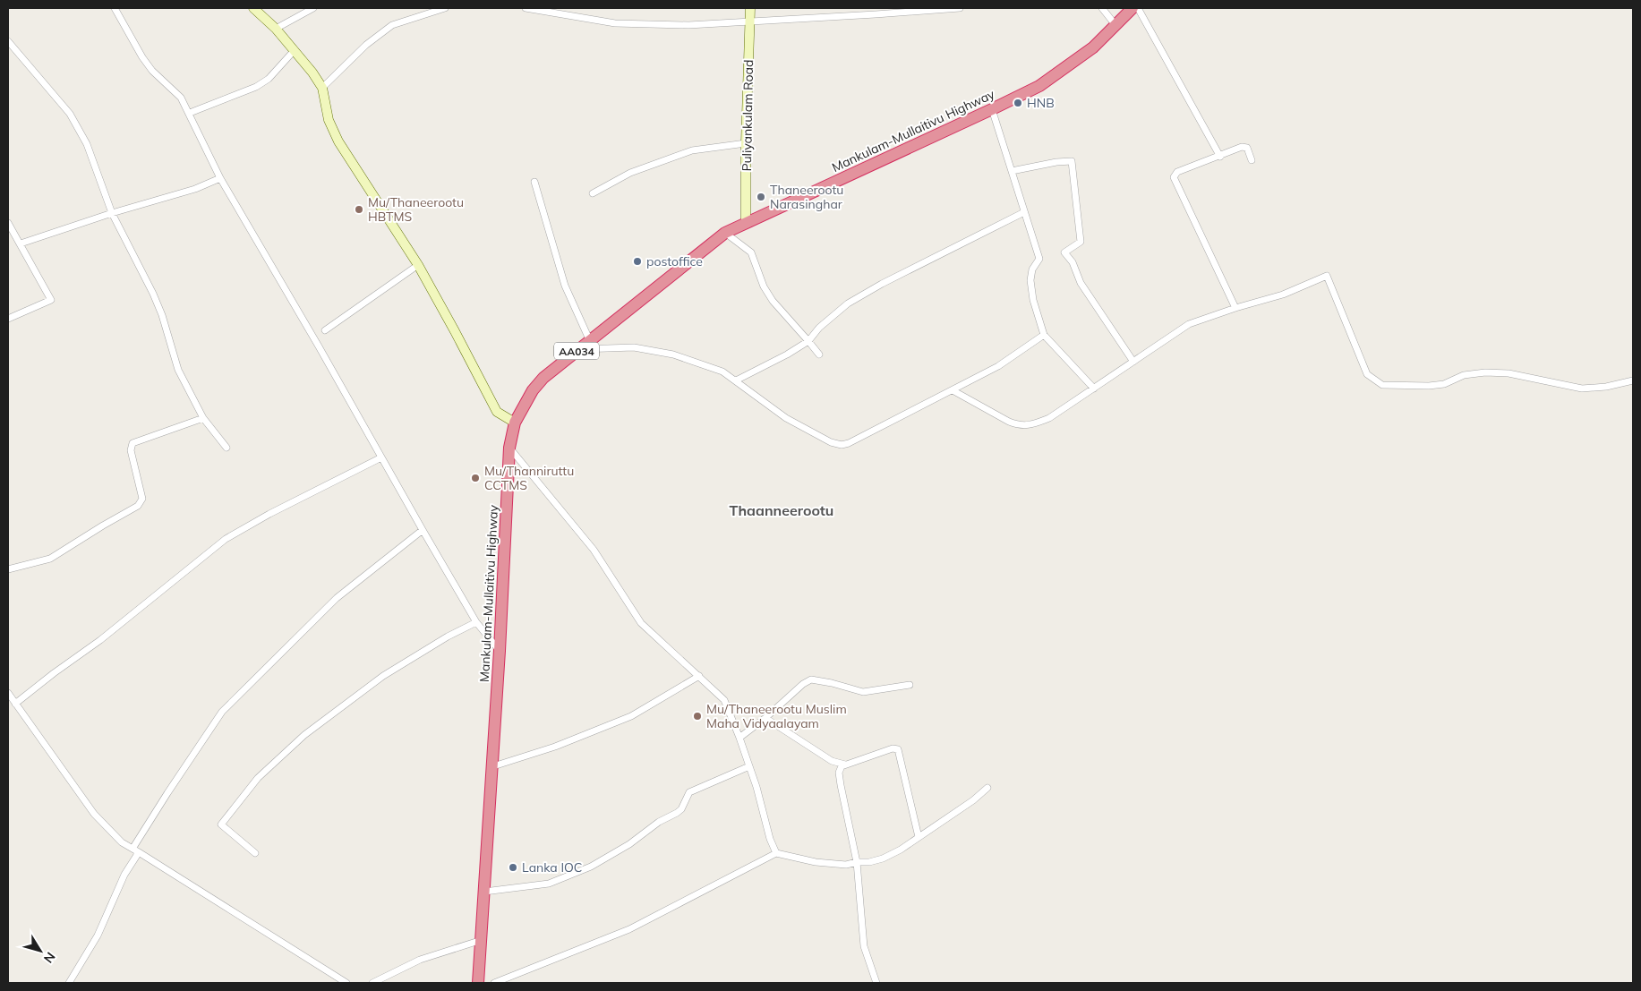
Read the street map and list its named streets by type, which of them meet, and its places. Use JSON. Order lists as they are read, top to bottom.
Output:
{
  "streets": {
    "highway": ["Mankulam-Mullaitivu Highway", "AA034"],
    "street": ["Puliyankulam Road"]
  },
  "crossings": [
    ["Puliyankulam Road", "Mankulam-Mullaitivu Highway"]
  ],
  "districts": ["Thaanneerootu"],
  "places": [
    "HNB",
    "Thaneerootu Narasinghar",
    "Mu/Thaneerootu HBTMS",
    "postoffice",
    "Mu/Thanniruttu CCTMS",
    "Mu/Thaneerootu Muslim Maha Vidyaalayam",
    "Lanka IOC"
  ],
  "north": "bottom right"
}
